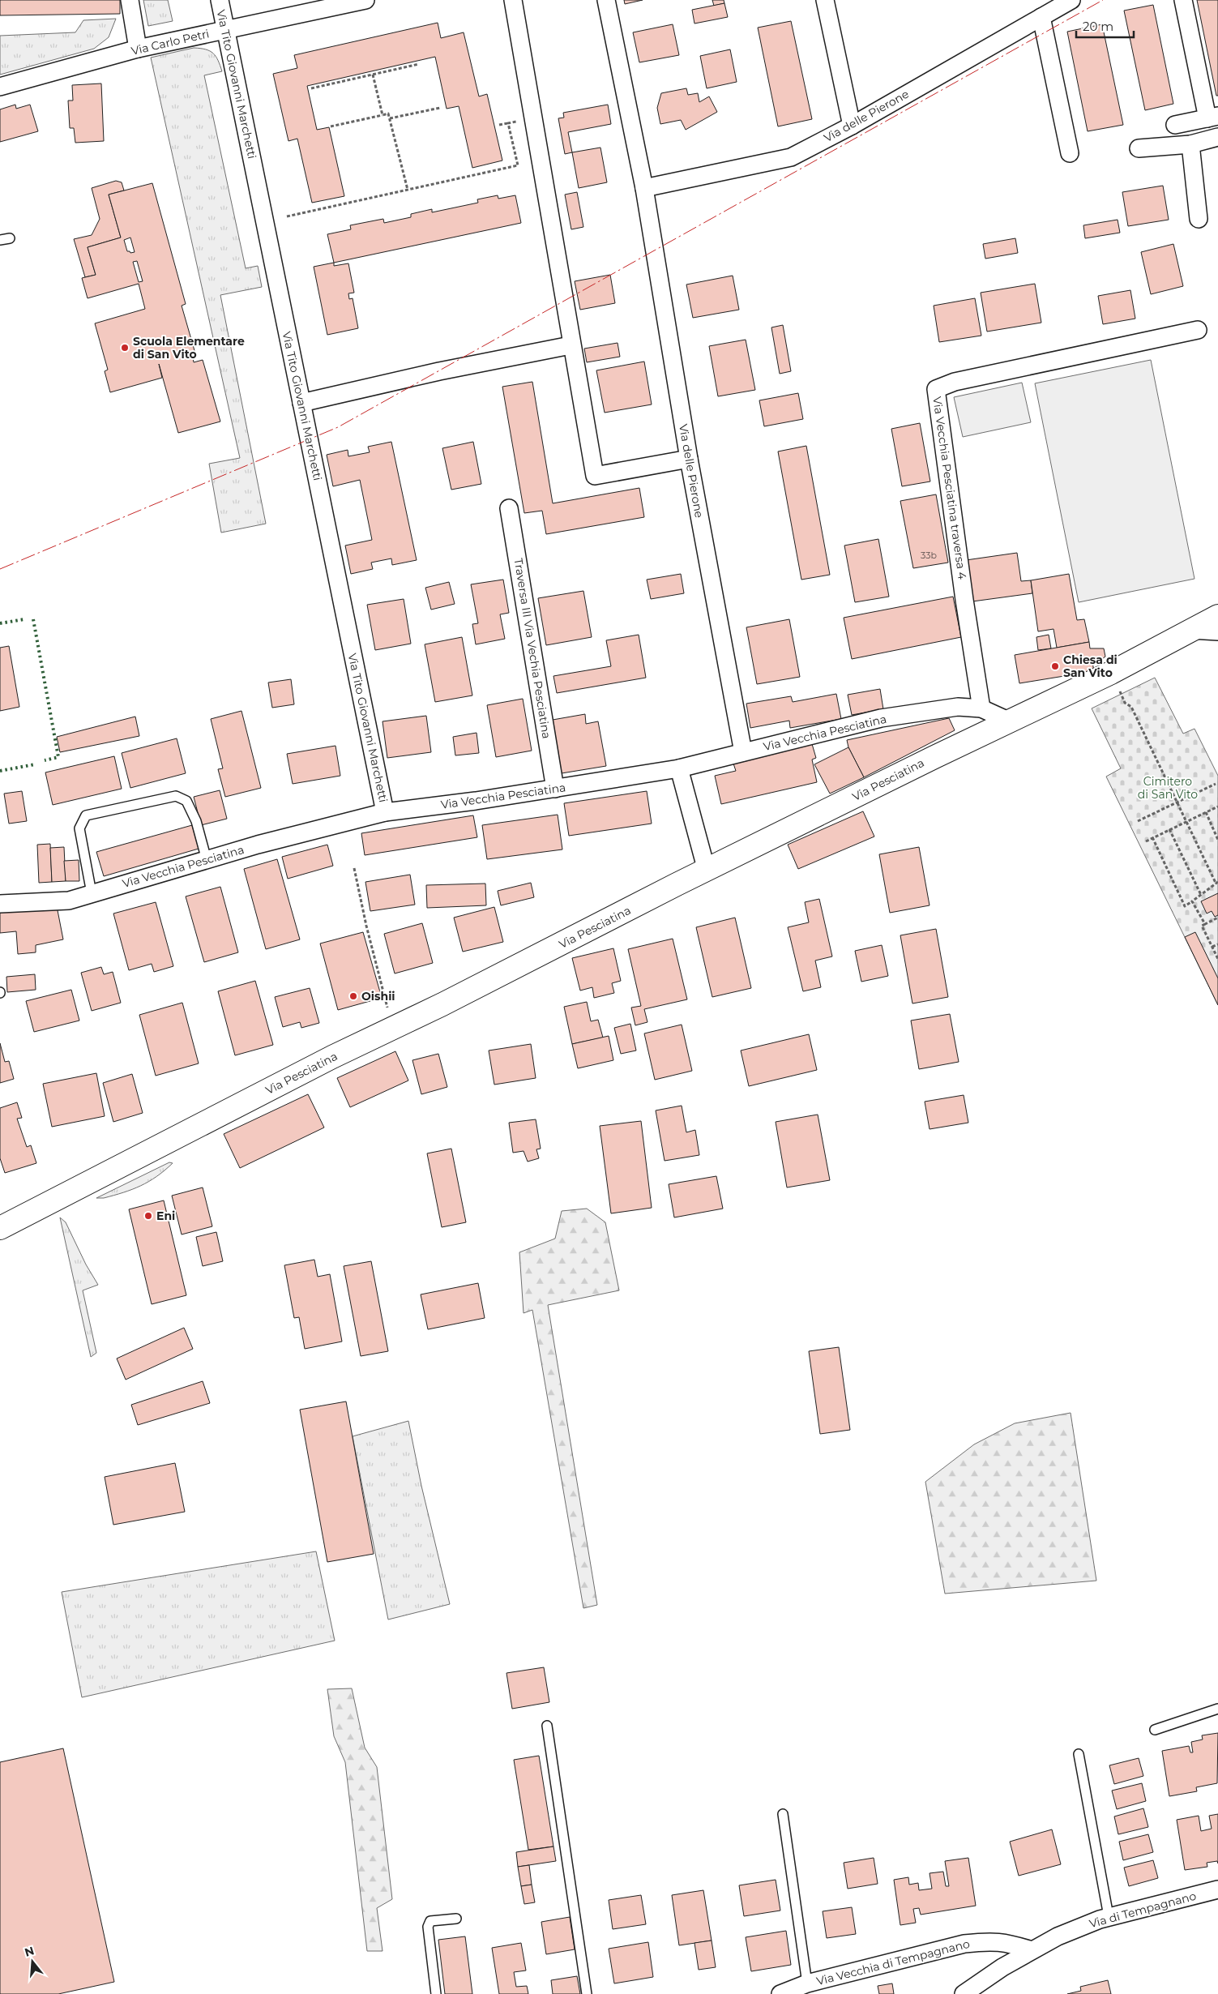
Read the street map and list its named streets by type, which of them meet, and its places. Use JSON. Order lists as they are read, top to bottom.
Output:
{
  "streets": {
    "main road": ["Via Pesciatina"],
    "street": [
      "Via Carlo Petri",
      "Via Tito Giovanni Marchetti",
      "Via delle Pierone",
      "Via Vecchia Pesciatina traversa 4",
      "Traversa III Via Vechia Pesciatina",
      "Via Vecchia Pesciatina",
      "Via di Tempagnano",
      "Via Vecchia di Tempagnano"
    ]
  },
  "crossings": [
    ["Via Carlo Petri", "Via Tito Giovanni Marchetti"],
    ["Via Tito Giovanni Marchetti", "Via Vecchia Pesciatina"],
    ["Via delle Pierone", "Via Vecchia Pesciatina"],
    ["Via Vecchia Pesciatina traversa 4", "Via Vecchia Pesciatina"],
    ["Traversa III Via Vechia Pesciatina", "Via Vecchia Pesciatina"],
    ["Via Vecchia Pesciatina", "Via Pesciatina"],
    ["Via di Tempagnano", "Via Vecchia di Tempagnano"]
  ],
  "parks": ["Cimitero di San Vito"],
  "places": [
    "Scuola Elementare di San Vito",
    "Chiesa di San Vito",
    "Oishii",
    "Eni"
  ],
  "house_numbers": ["33b"],
  "scale_bar": "20 m",
  "north": "top"
}
